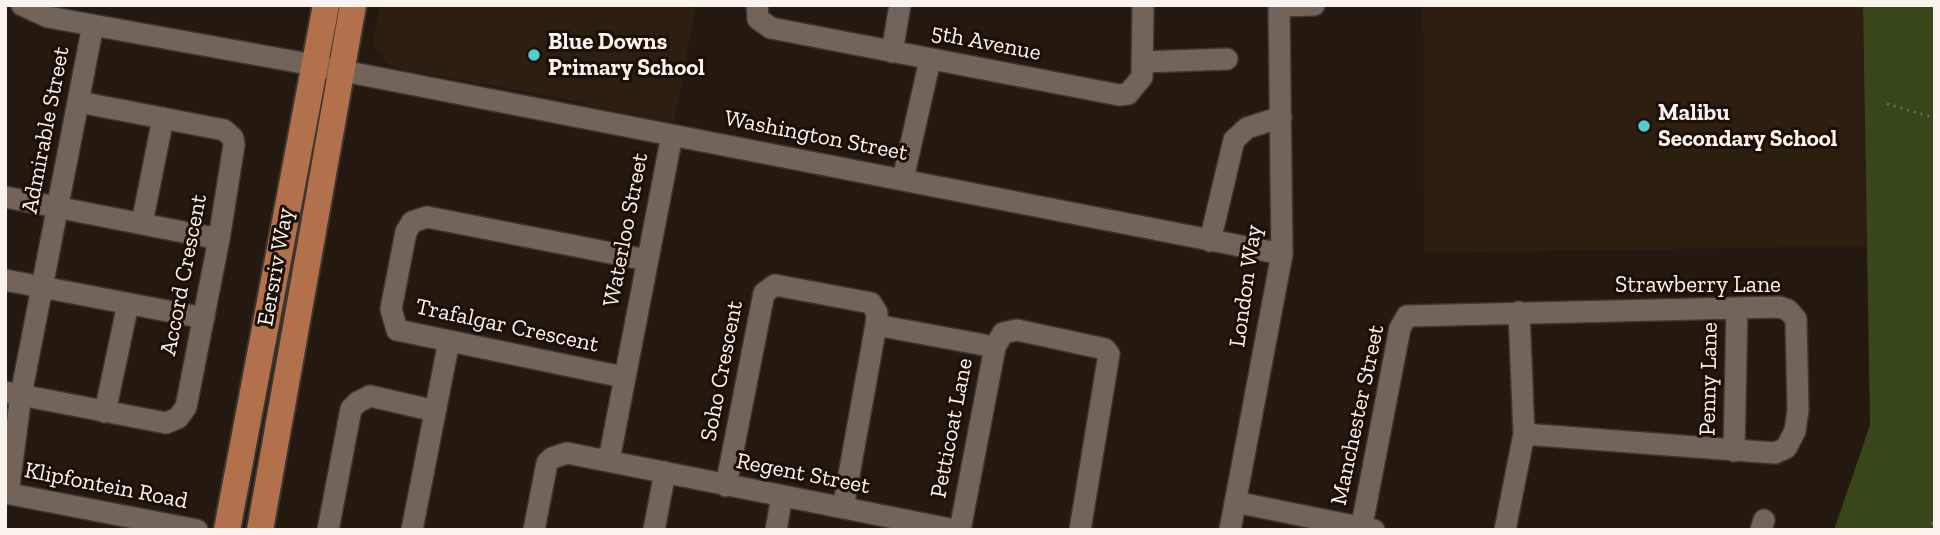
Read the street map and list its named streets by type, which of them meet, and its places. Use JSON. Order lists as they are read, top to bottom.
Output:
{
  "streets": {
    "main road": ["Eersriv Way"],
    "street": [
      "5th Avenue",
      "Admirable Street",
      "Washington Street",
      "Waterloo Street",
      "Accord Crescent",
      "Strawberry Lane",
      "London Way",
      "Trafalgar Crescent",
      "Soho Crescent",
      "Penny Lane",
      "Manchester Street",
      "Petticoat Lane",
      "Regent Street",
      "Klipfontein Road"
    ]
  },
  "crossings": [
    ["Admirable Street", "Washington Street"],
    ["Admirable Street", "Accord Crescent"],
    ["Admirable Street", "Klipfontein Road"],
    ["Washington Street", "Waterloo Street"],
    ["Washington Street", "Eersriv Way"],
    ["Washington Street", "London Way"],
    ["Waterloo Street", "Trafalgar Crescent"],
    ["Waterloo Street", "Regent Street"],
    ["Strawberry Lane", "Penny Lane"],
    ["Strawberry Lane", "Manchester Street"],
    ["Soho Crescent", "Regent Street"],
    ["Petticoat Lane", "Regent Street"]
  ],
  "places": ["Blue Downs Primary School", "Malibu Secondary School"]
}
